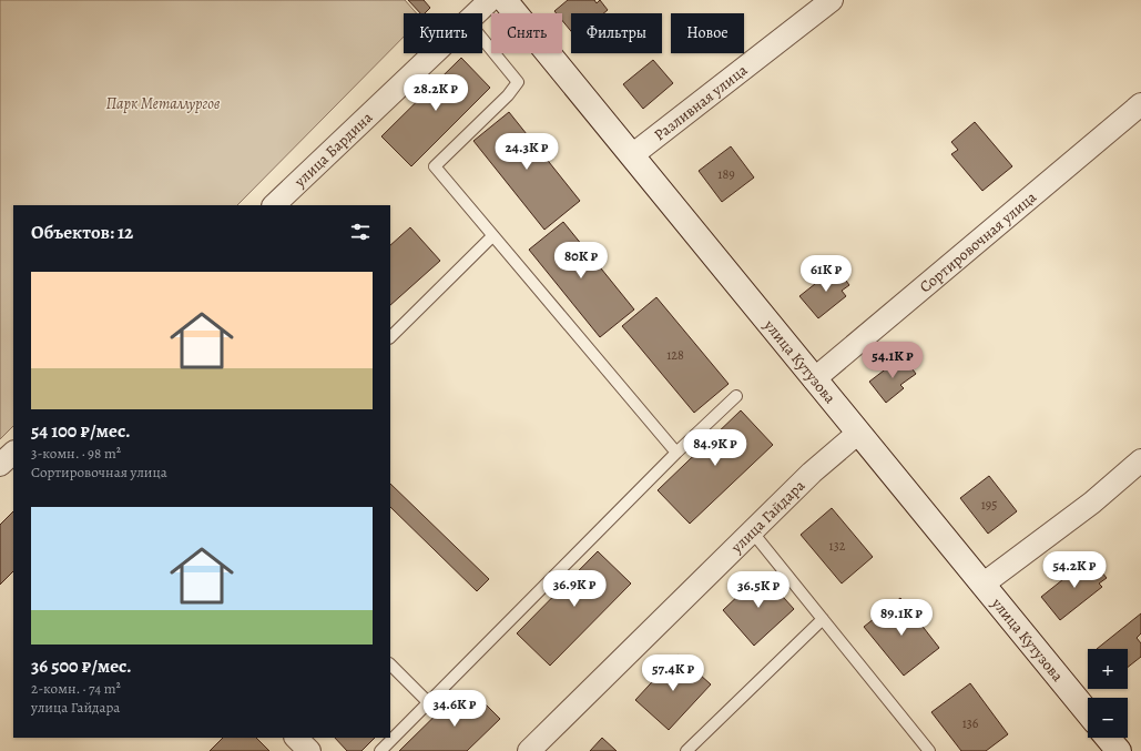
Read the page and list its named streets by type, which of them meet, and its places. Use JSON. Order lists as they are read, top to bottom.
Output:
{
  "streets": {
    "main road": ["улица Кутузова"],
    "street": [
      "Разливная улица",
      "улица Бардина",
      "Сортировочная улица",
      "улица Гайдара"
    ]
  },
  "crossings": [
    ["Разливная улица", "улица Кутузова"],
    ["Сортировочная улица", "улица Кутузова"],
    ["улица Кутузова", "улица Гайдара"]
  ],
  "parks": ["Парк Металлургов"],
  "house_numbers": [
    "189",
    "128",
    "195",
    "132",
    "136"
  ],
  "page": {
    "chip": [
      "Купить",
      "Снять",
      "Фильтры",
      "Новое"
    ],
    "price": [
      "28.2K ₽",
      "24.3K ₽",
      "80K ₽",
      "61K ₽",
      "54.1K ₽",
      "84.9K ₽",
      "54.2K ₽",
      "36.9K ₽",
      "36.5K ₽",
      "89.1K ₽",
      "57.4K ₽",
      "34.6K ₽"
    ],
    "heading": "Объектов: 12",
    "list": [
      {
        "name": "54 100 ₽/мес.",
        "note": "3-комн. · 98 m² · Сортировочная улица"
      },
      {
        "name": "36 500 ₽/мес.",
        "note": "2-комн. · 74 m² · улица Гайдара"
      }
    ],
    "map_buttons": ["+", "−"]
  }
}
